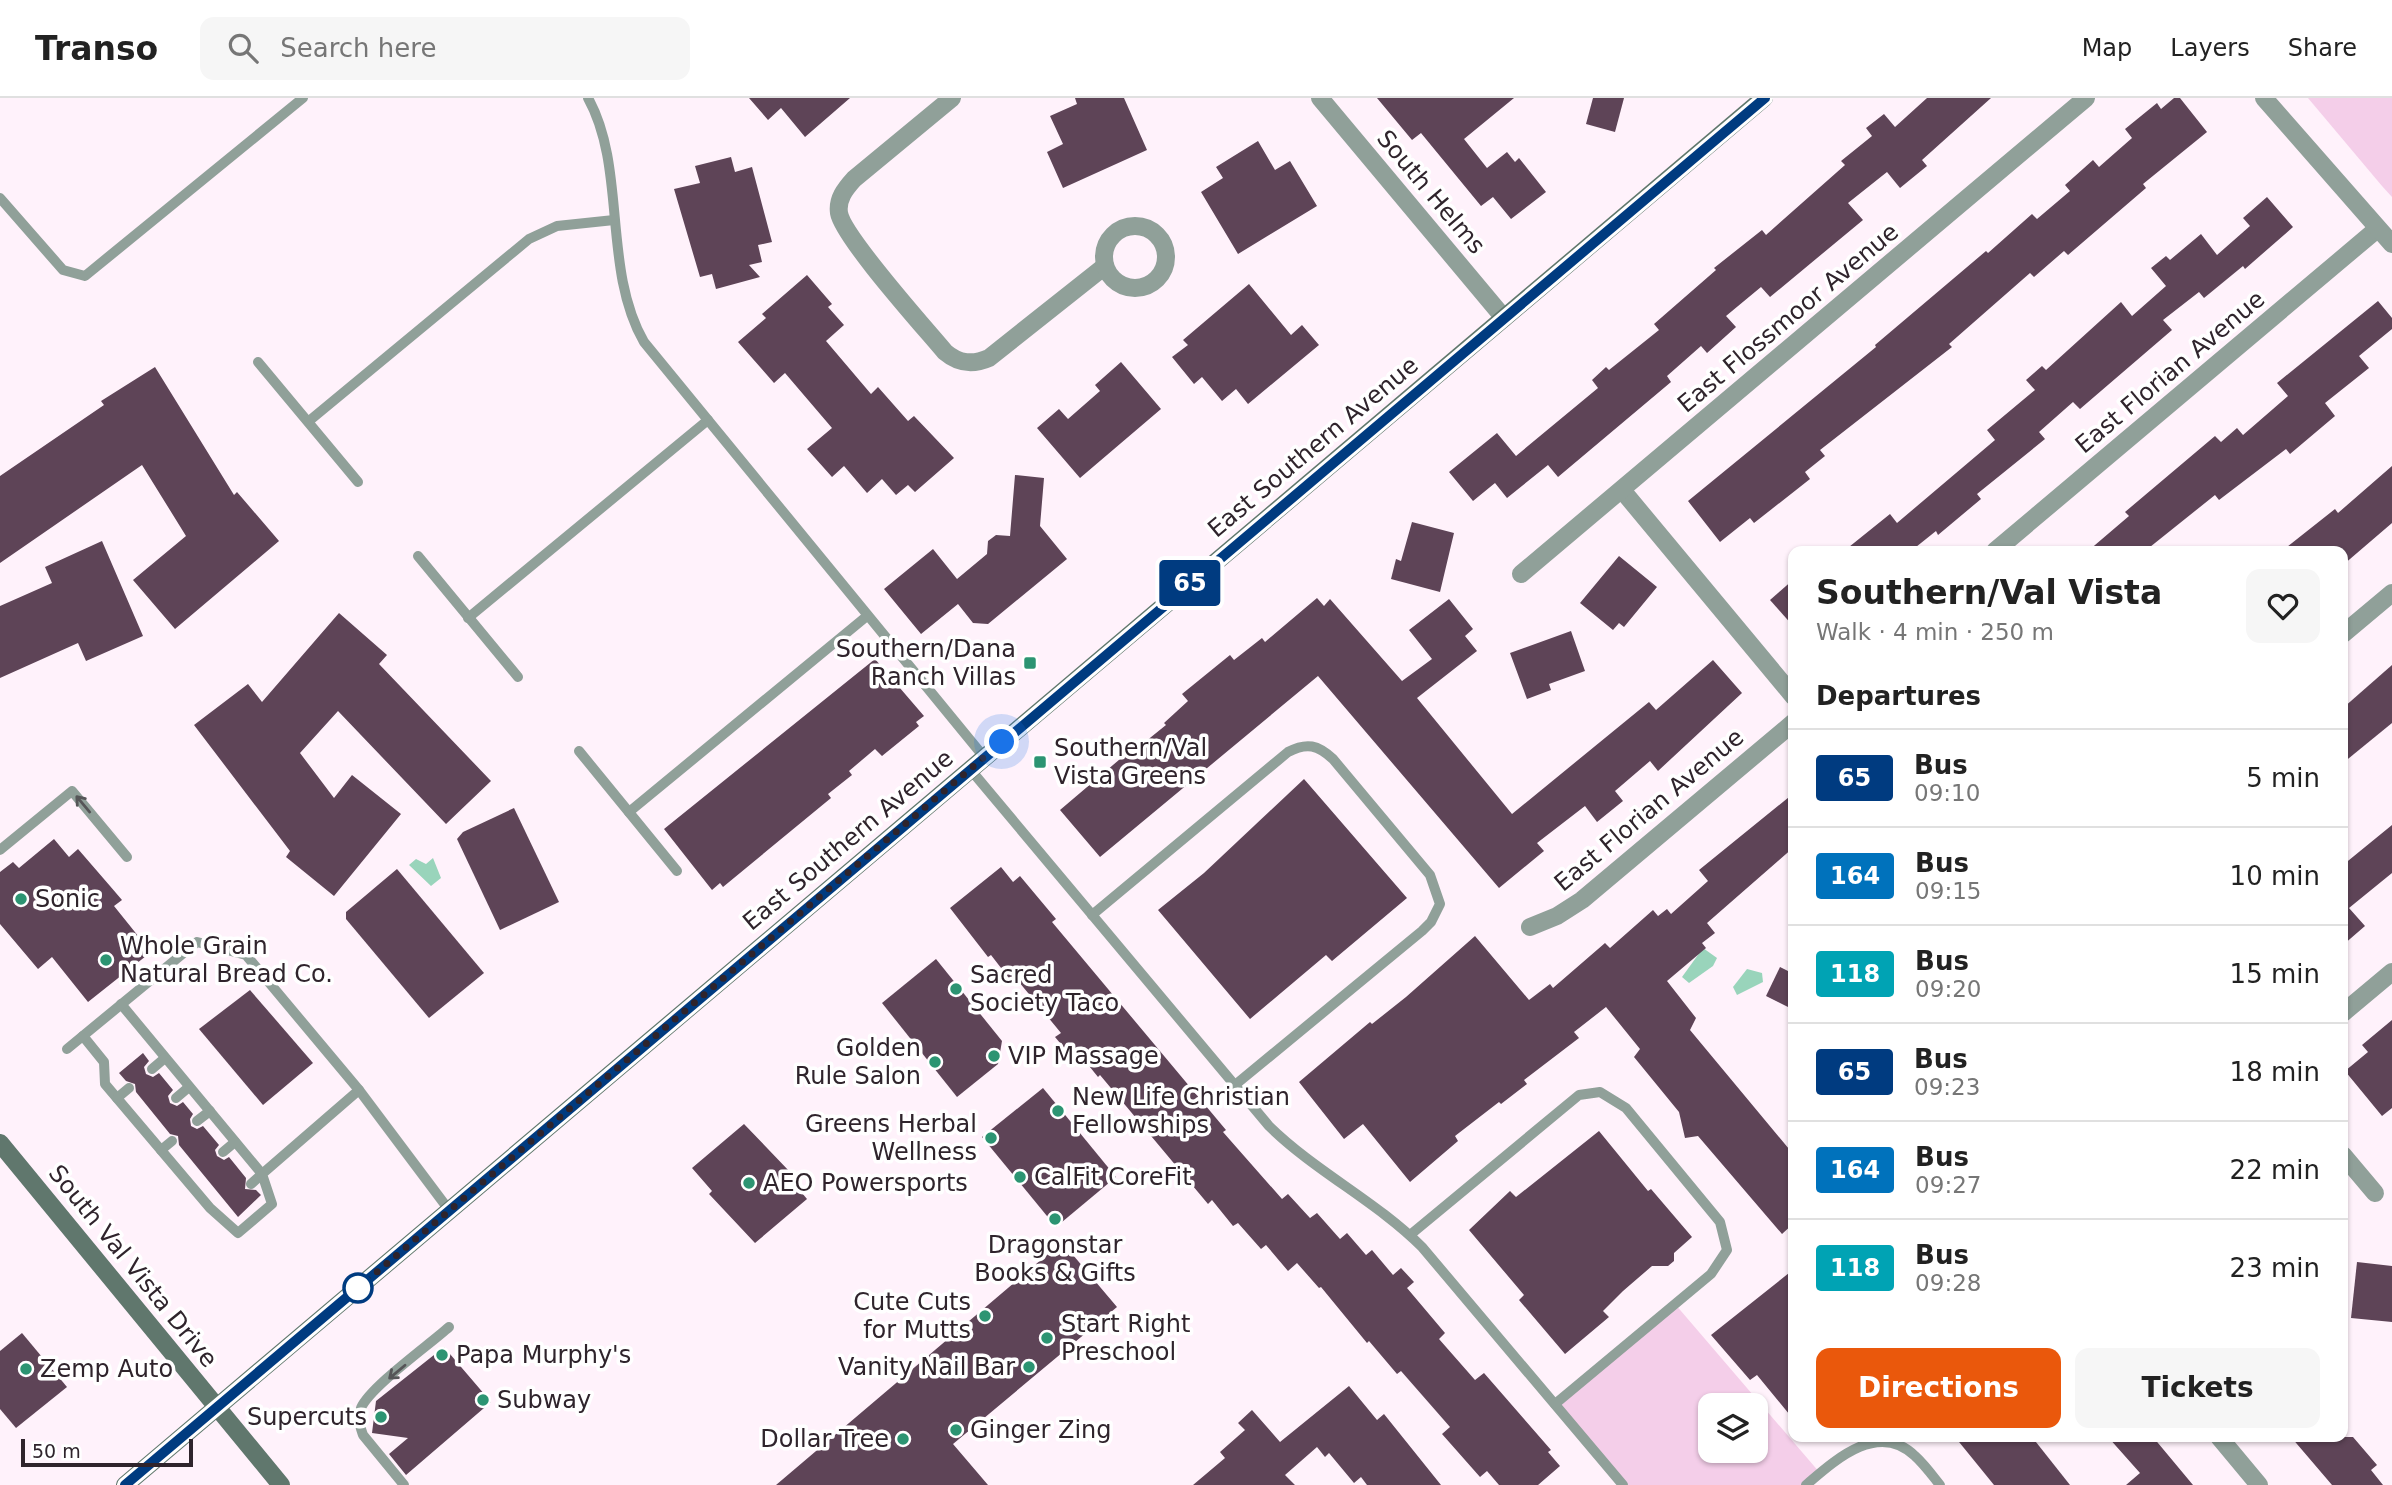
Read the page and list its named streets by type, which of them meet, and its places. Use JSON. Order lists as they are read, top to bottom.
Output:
{
  "streets": {
    "main road": ["East Southern Avenue", "South Val Vista Drive"],
    "street": ["South Helms", "East Flossmoor Avenue", "East Florian Avenue"]
  },
  "crossings": [
    ["South Helms", "East Southern Avenue"],
    ["East Southern Avenue", "South Val Vista Drive"]
  ],
  "places": {
    "transit": ["Southern/Dana Ranch Villas", "Southern/Val Vista Greens"],
    "other": [
      "Sonic",
      "Whole Grain Natural Bread Co.",
      "Sacred Society Taco",
      "VIP Massage",
      "Golden Rule Salon",
      "New Life Christian Fellowships",
      "Greens Herbal Wellness",
      "CalFit CoreFit",
      "AEO Powersports",
      "Dragonstar Books & Gifts",
      "Cute Cuts for Mutts",
      "Start Right Preschool",
      "Papa Murphy's",
      "Vanity Nail Bar",
      "Zemp Auto",
      "Subway",
      "Supercuts",
      "Ginger Zing",
      "Dollar Tree"
    ]
  },
  "lines": ["bus line 65"],
  "scale_bar": "50 m",
  "page": {
    "header": "Transo",
    "search": "Search here",
    "nav": ["Map", "Layers", "Share"],
    "on_map": "65",
    "heading": [
      ["Southern/Val Vista", "Walk · 4 min · 250 m"],
      "Departures"
    ],
    "list": [
      {
        "mark": "65",
        "name": "Bus",
        "note": "09:10",
        "value": "5 min"
      },
      {
        "mark": "164",
        "name": "Bus",
        "note": "09:15",
        "value": "10 min"
      },
      {
        "mark": "118",
        "name": "Bus",
        "note": "09:20",
        "value": "15 min"
      },
      {
        "mark": "65",
        "name": "Bus",
        "note": "09:23",
        "value": "18 min"
      },
      {
        "mark": "164",
        "name": "Bus",
        "note": "09:27",
        "value": "22 min"
      },
      {
        "mark": "118",
        "name": "Bus",
        "note": "09:28",
        "value": "23 min"
      }
    ],
    "buttons": ["Directions", "Tickets"],
    "scale": "50 m"
  }
}
